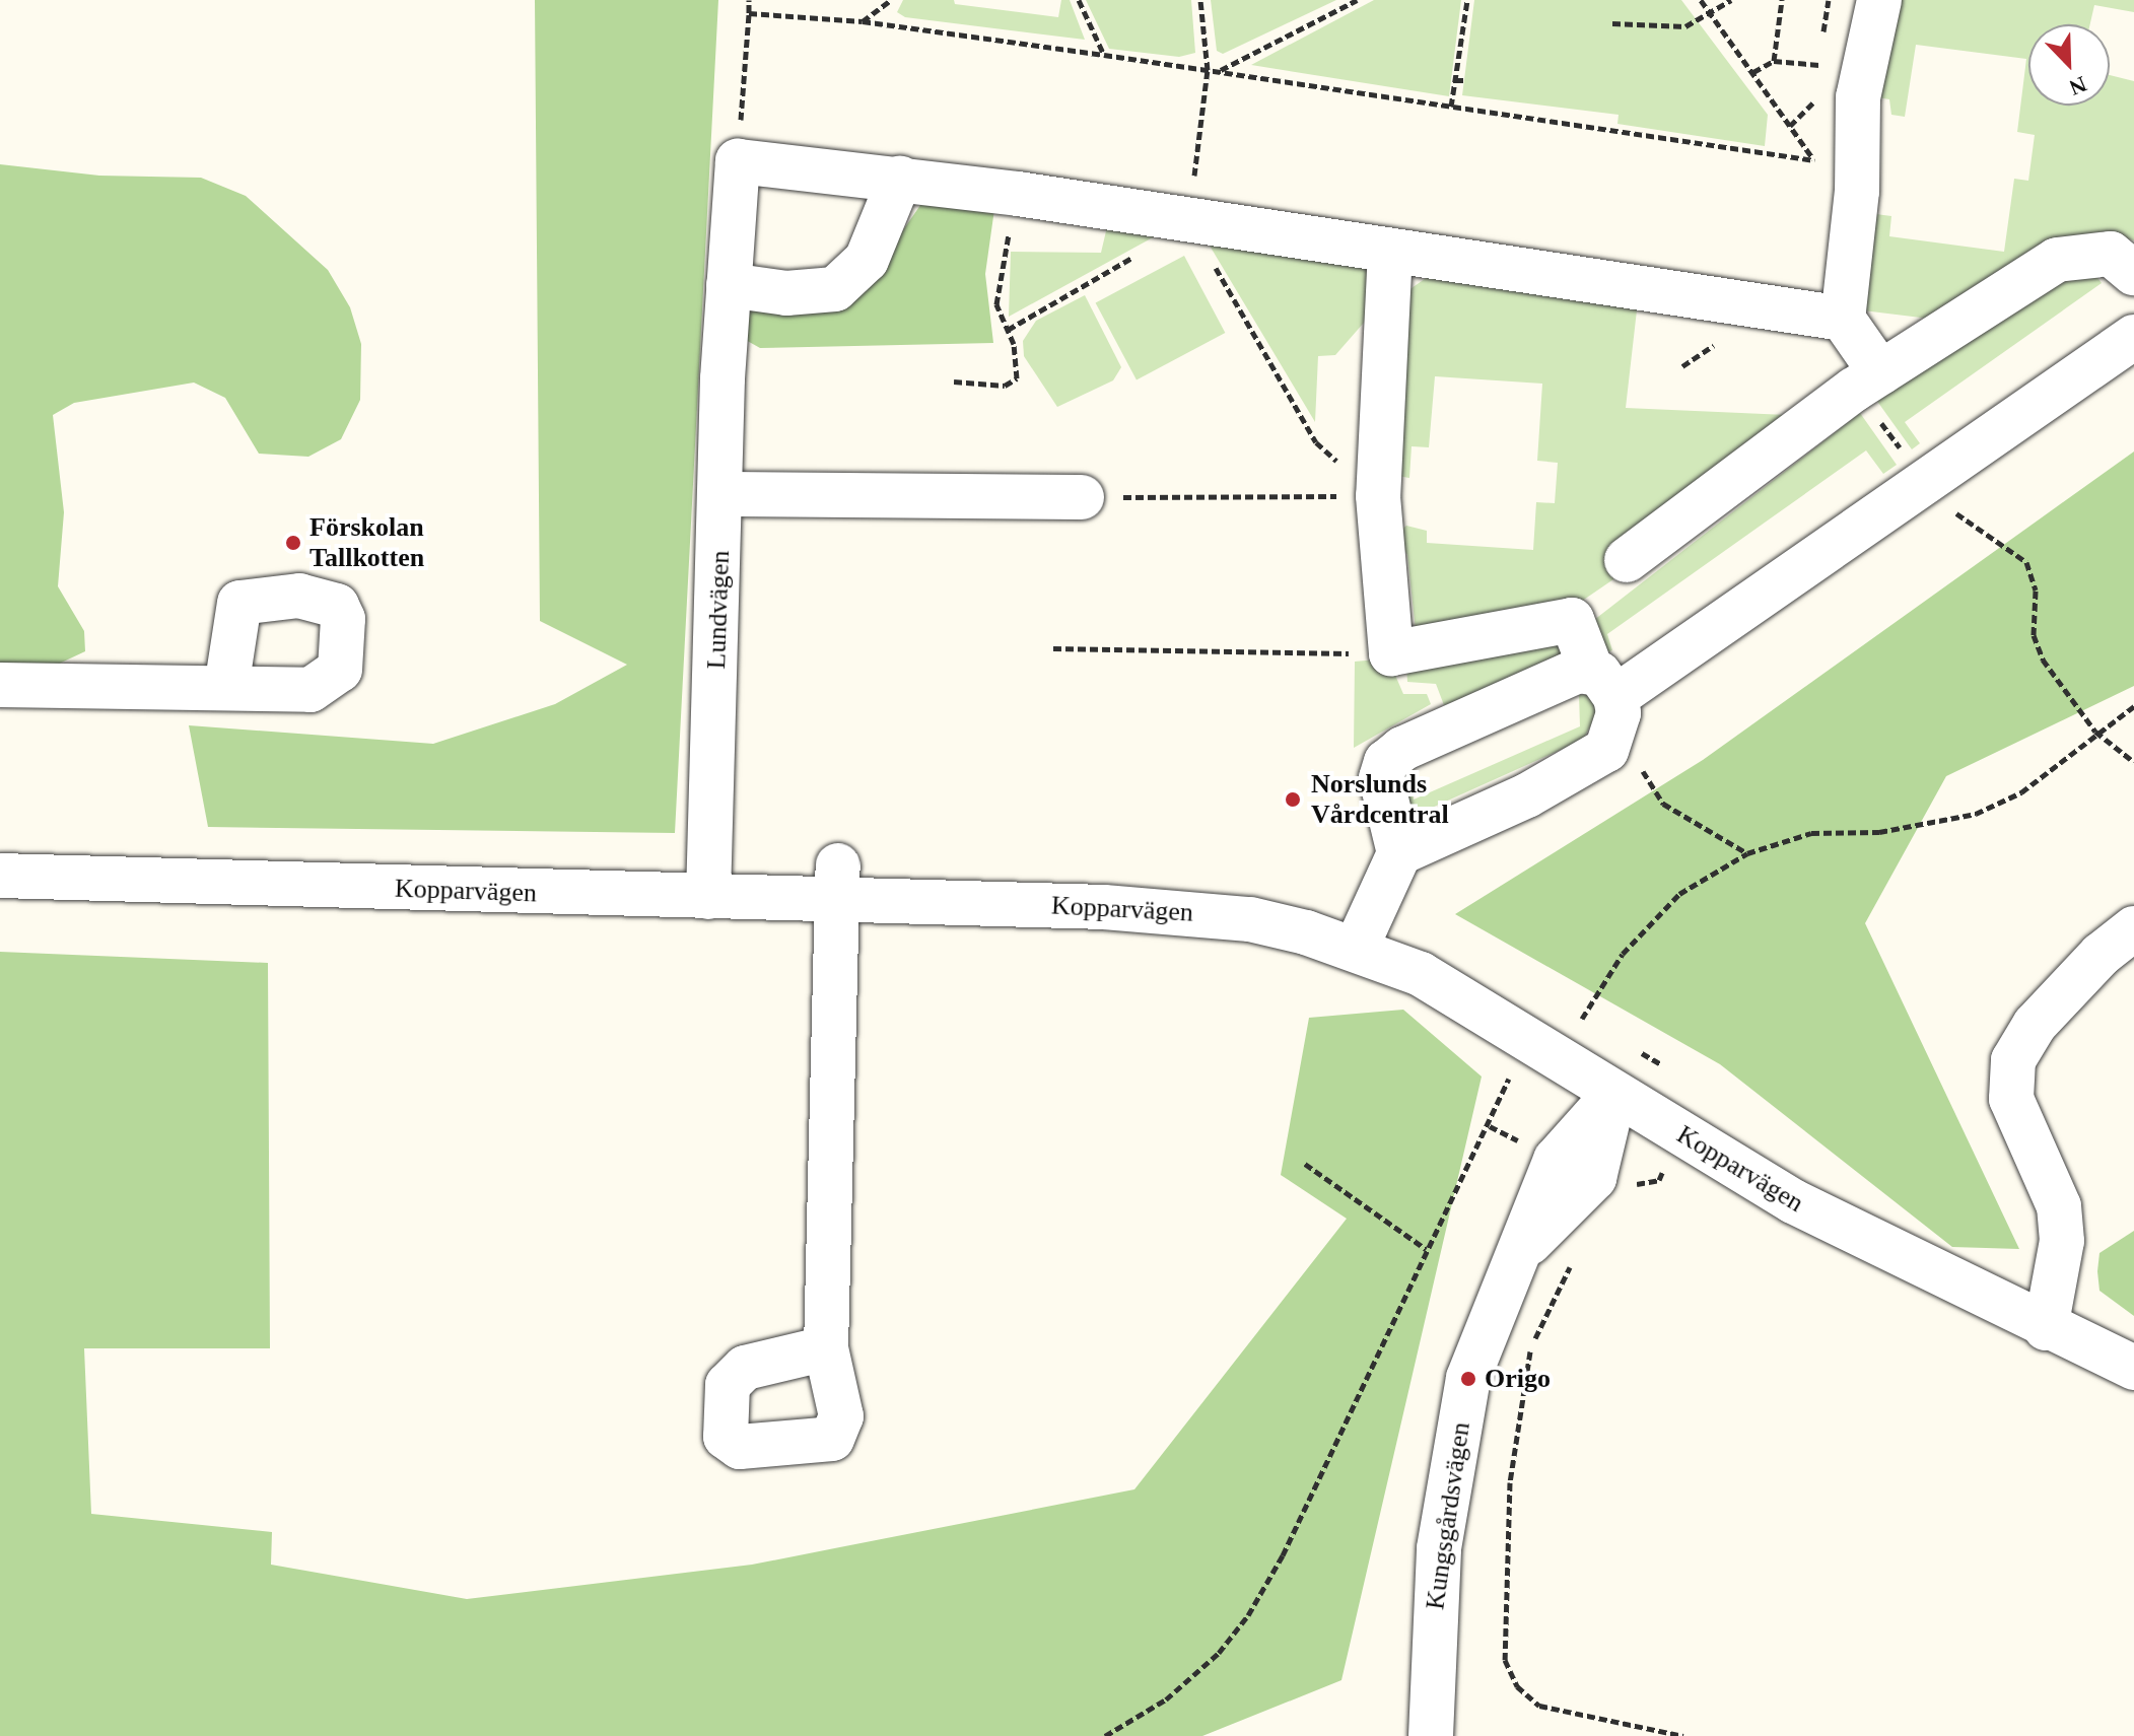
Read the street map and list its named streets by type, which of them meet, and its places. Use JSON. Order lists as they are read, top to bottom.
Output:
{
  "streets": {
    "street": ["Lundvägen", "Kopparvägen", "Kungsgårdsvägen"]
  },
  "crossings": [
    ["Lundvägen", "Kopparvägen"],
    ["Kopparvägen", "Kungsgårdsvägen"]
  ],
  "places": ["Förskolan Tallkotten", "Norslunds Vårdcentral", "Origo"],
  "north": "bottom right"
}
